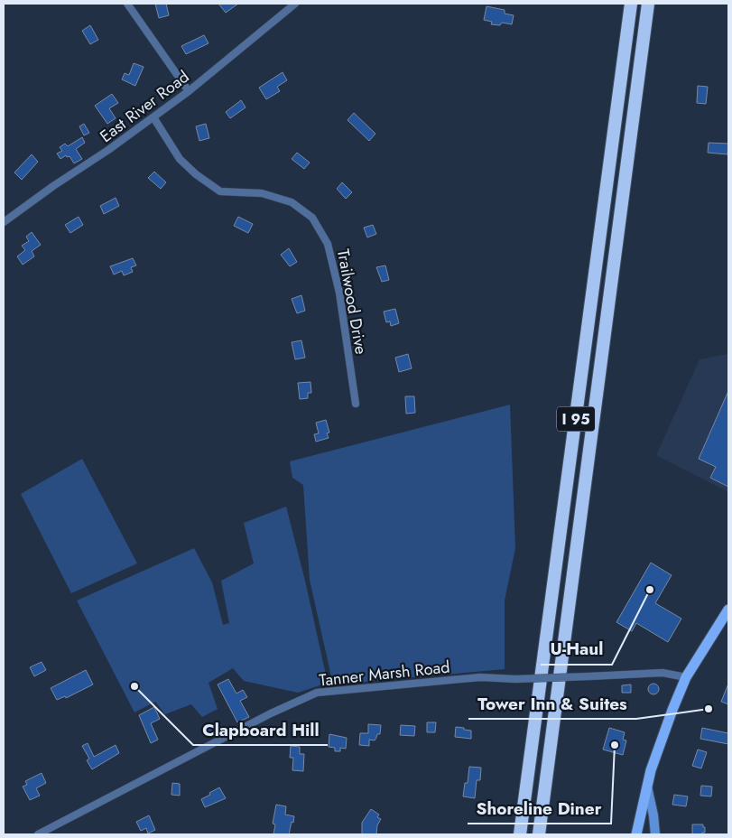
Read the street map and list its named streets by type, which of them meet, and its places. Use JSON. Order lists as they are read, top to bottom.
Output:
{
  "streets": {
    "highway": ["I 95"],
    "street": ["East River Road", "Trailwood Drive", "Tanner Marsh Road"]
  },
  "crossings": [
    ["East River Road", "Trailwood Drive"]
  ],
  "places": [
    "U-Haul",
    "Clapboard Hill",
    "Tower Inn & Suites",
    "Shoreline Diner"
  ]
}
